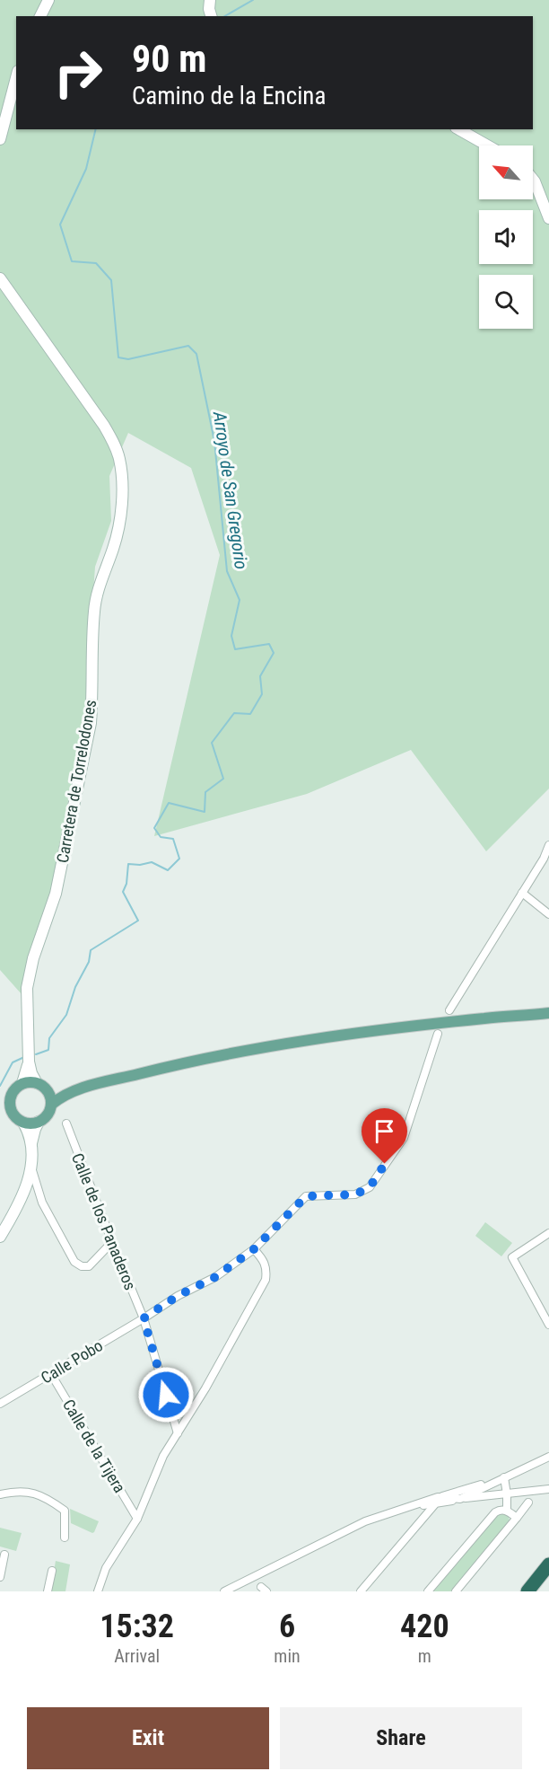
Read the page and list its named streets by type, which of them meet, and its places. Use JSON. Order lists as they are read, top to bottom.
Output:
{
  "streets": {
    "main road": ["Carretera de Torrelodones"],
    "street": ["Calle de los Panaderos", "Calle Pobo", "Calle de la Tijera"]
  },
  "crossings": [
    ["Calle de los Panaderos", "Calle Pobo"],
    ["Calle Pobo", "Calle de la Tijera"]
  ],
  "water": ["Arroyo de San Gregorio"],
  "north": "top left",
  "page": {
    "turn": ["90 m", "Camino de la Encina"],
    "eta": [
      "15:32",
      "Arrival",
      "6",
      "min",
      "420",
      "m"
    ],
    "buttons": ["Exit", "Share"]
  }
}
